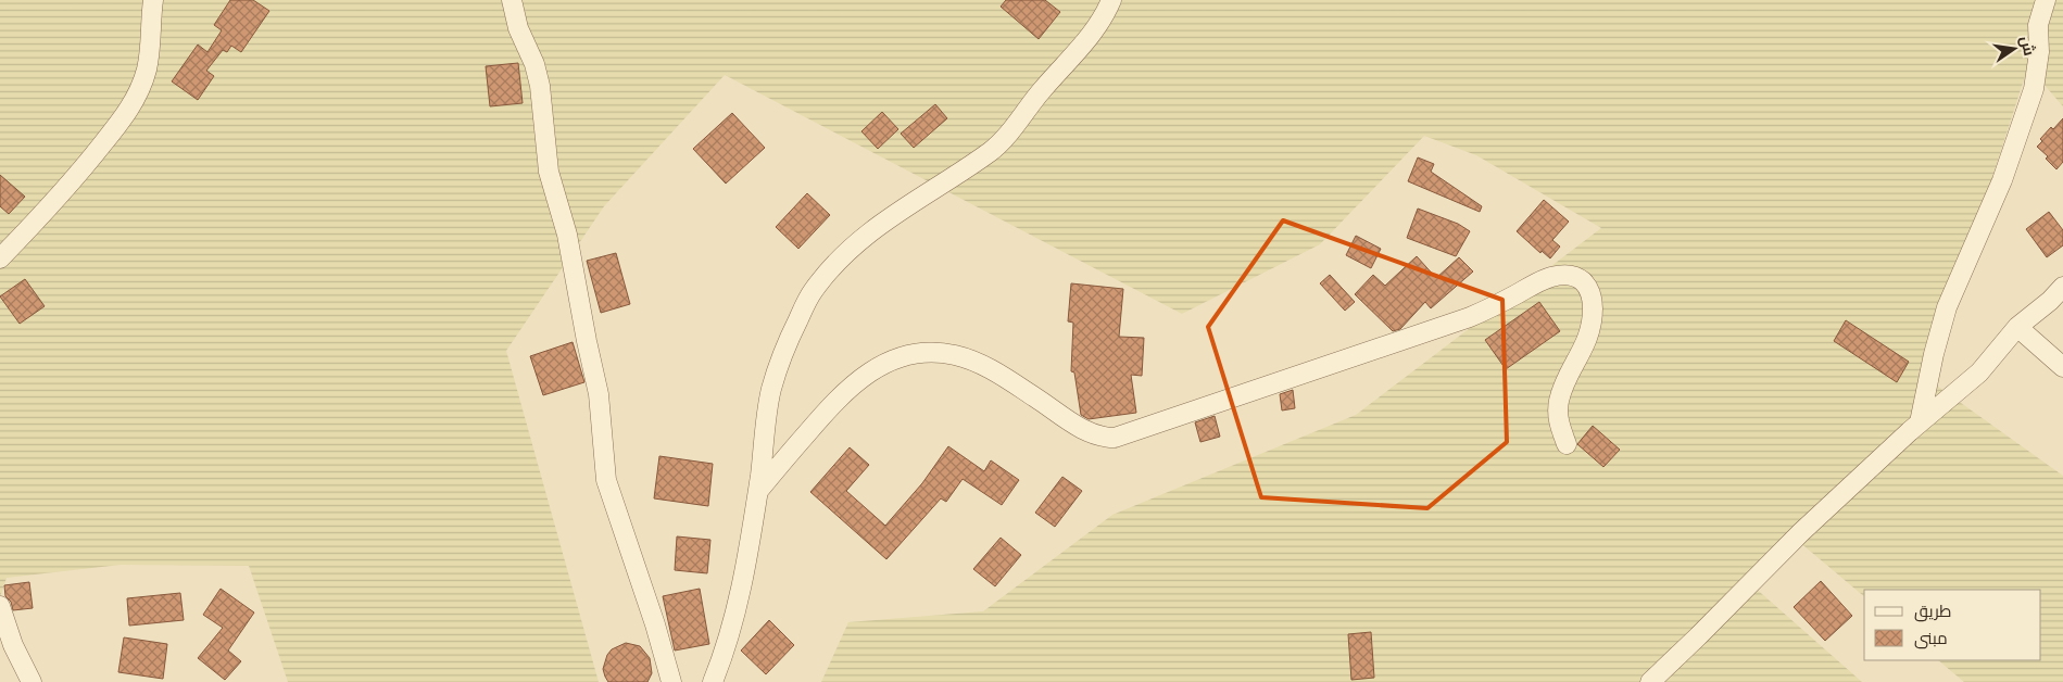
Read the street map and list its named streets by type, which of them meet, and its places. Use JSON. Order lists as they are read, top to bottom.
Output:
{
  "legend": ["طريق", "مبنى"],
  "north": "right"
}
